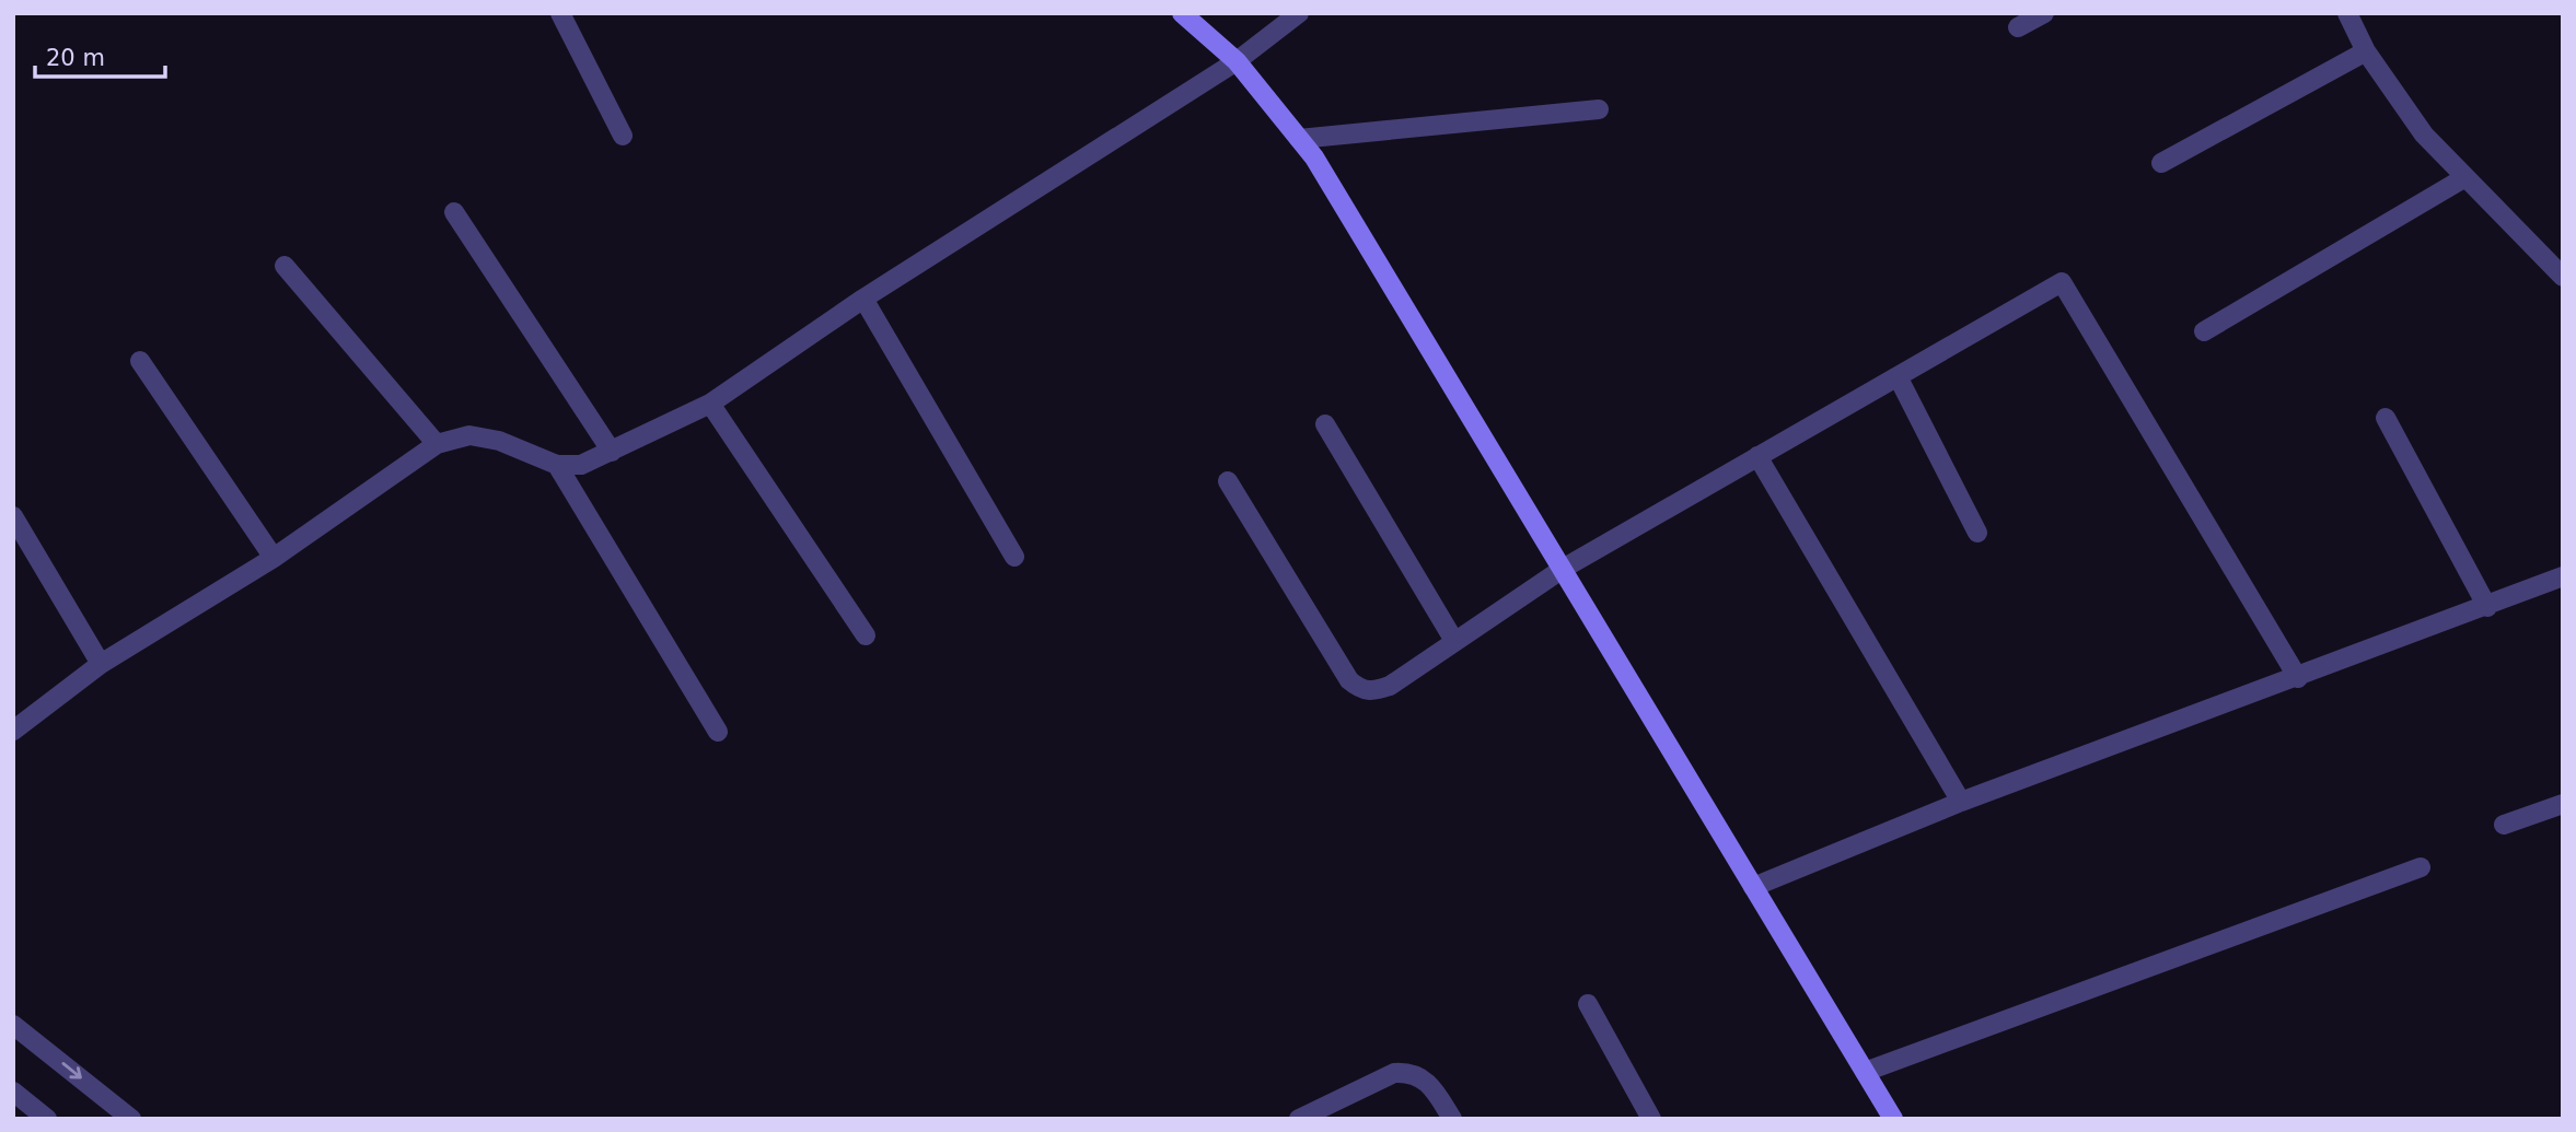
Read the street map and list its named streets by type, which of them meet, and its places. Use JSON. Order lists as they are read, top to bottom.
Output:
{
  "scale_bar": "20 m"
}
